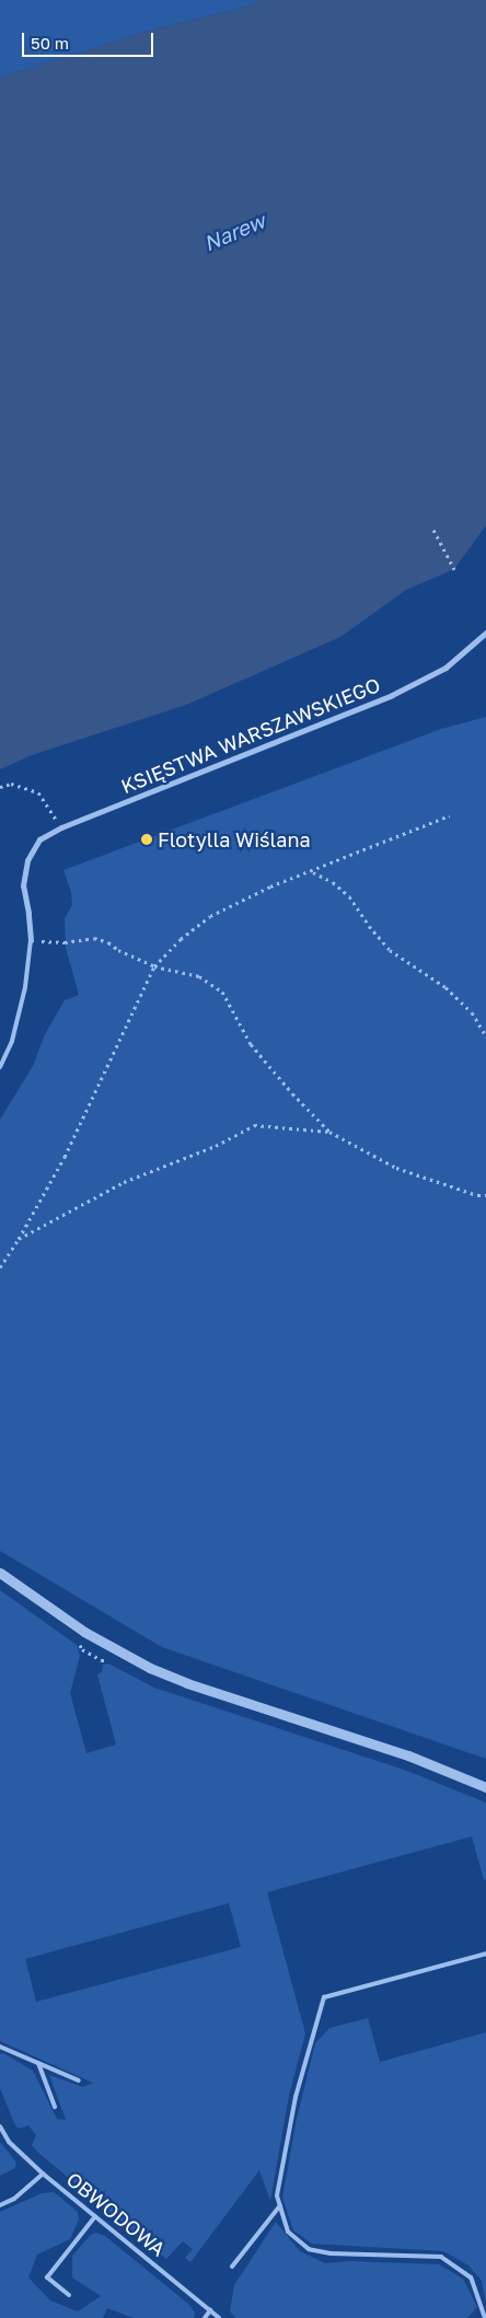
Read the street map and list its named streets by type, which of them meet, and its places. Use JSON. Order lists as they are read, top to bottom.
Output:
{
  "streets": {
    "street": ["KSIĘSTWA WARSZAWSKIEGO"],
    "lane": ["OBWODOWA"]
  },
  "water": ["Narew"],
  "places": ["Flotylla Wiślana"],
  "scale_bar": "50 m"
}
